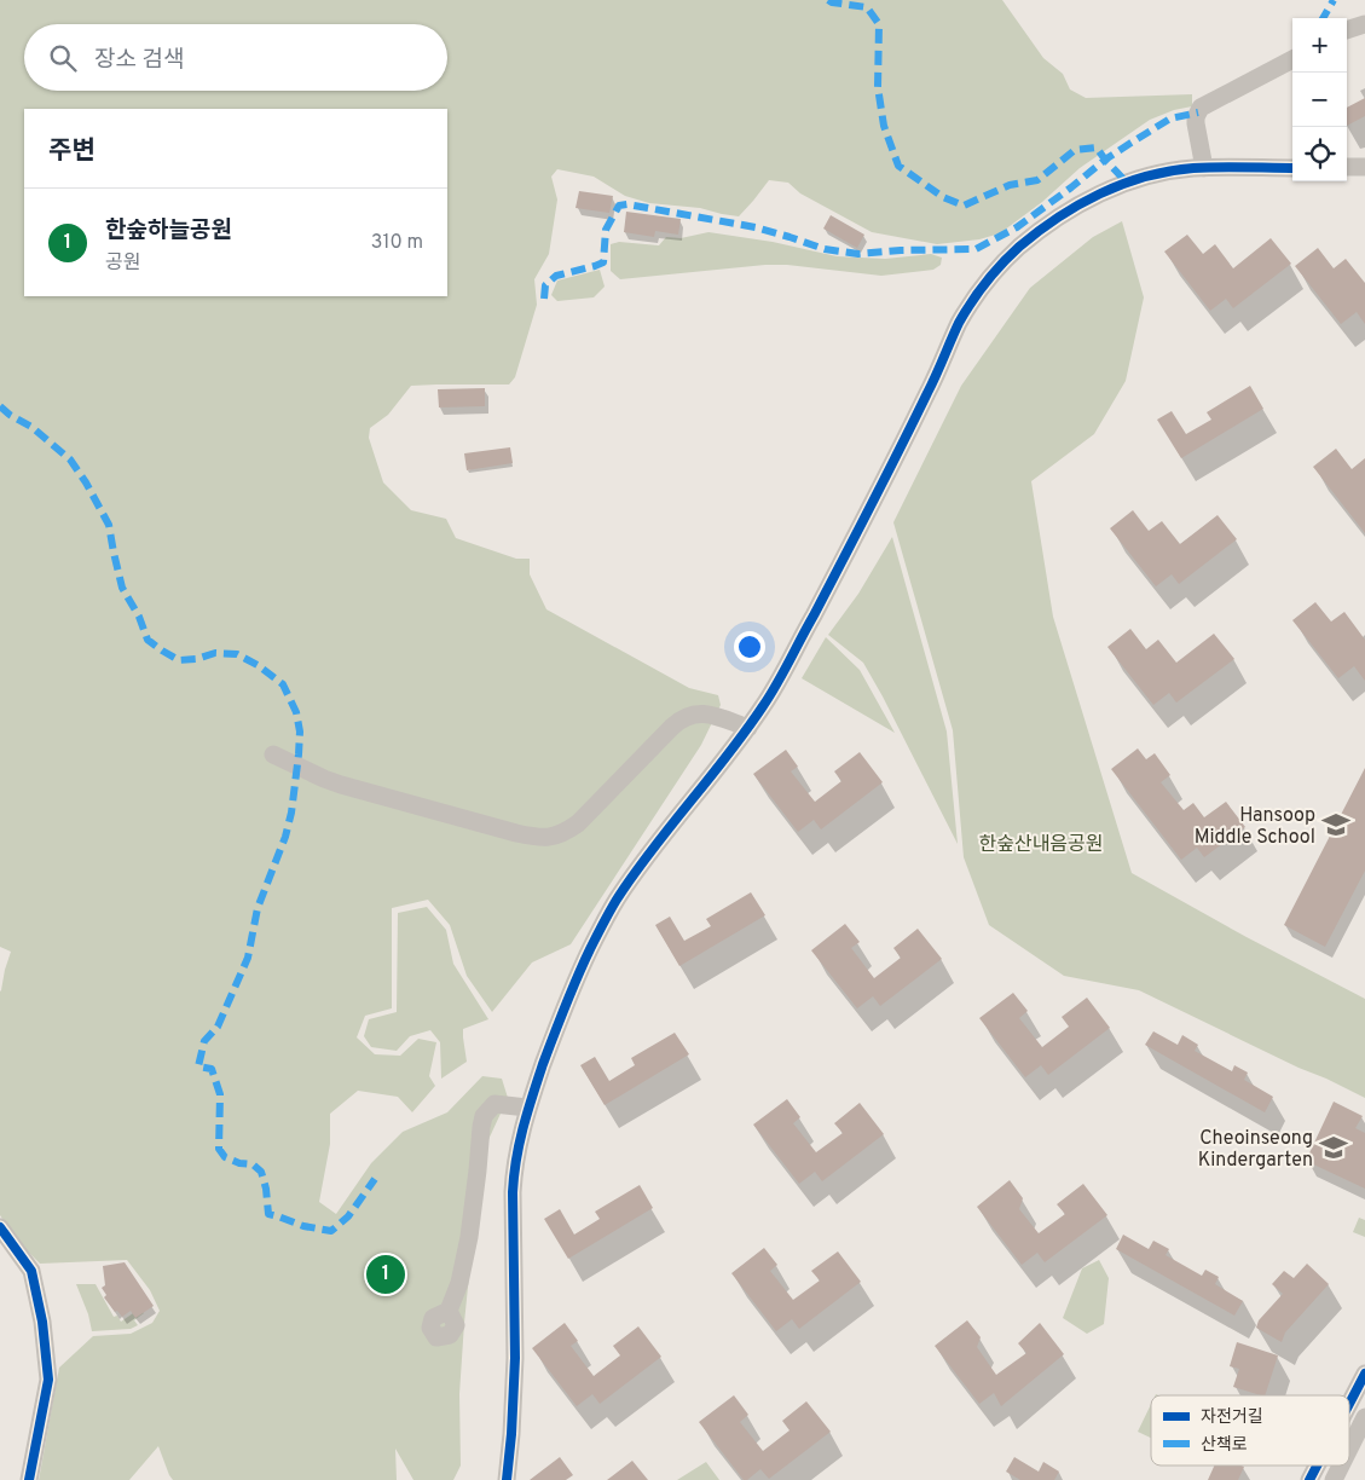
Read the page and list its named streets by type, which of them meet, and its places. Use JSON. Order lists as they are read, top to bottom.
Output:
{
  "parks": ["한숲산내음공원"],
  "places": {
    "school or university": ["Hansoop Middle School", "Cheoinseong Kindergarten"]
  },
  "legend": ["자전거길", "산책로"],
  "page": {
    "map_buttons": ["+", "−"],
    "search": "장소 검색",
    "heading": "주변",
    "list": [
      {
        "mark": "1",
        "name": "한숲하늘공원",
        "note": "공원",
        "value": "310 m"
      }
    ],
    "pins": "1"
  }
}
